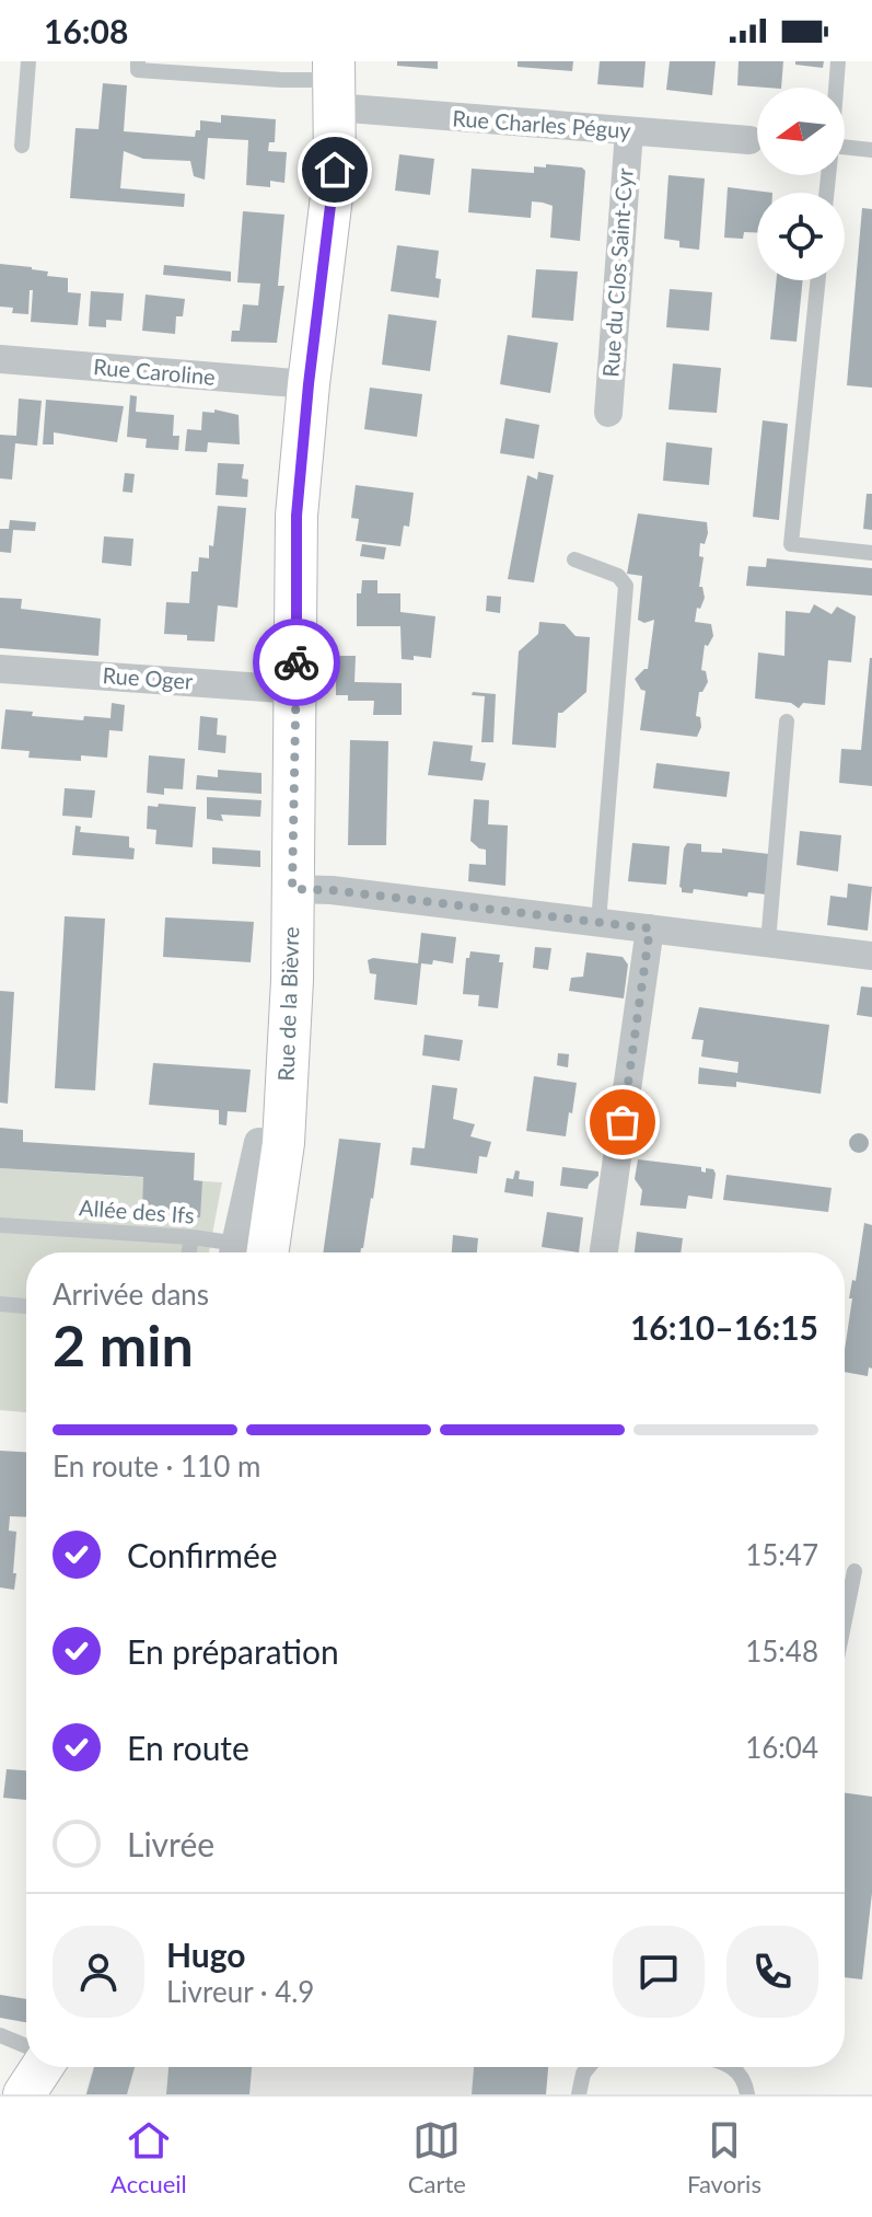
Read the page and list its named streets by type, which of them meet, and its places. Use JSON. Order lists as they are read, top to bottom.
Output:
{
  "streets": {
    "main road": ["Rue de la Bièvre"],
    "street": [
      "Rue Charles Péguy",
      "Rue du Clos Saint-Cyr",
      "Rue Caroline",
      "Rue Oger"
    ],
    "lane": ["Allée des Ifs"]
  },
  "crossings": [
    ["Rue Charles Péguy", "Rue du Clos Saint-Cyr"],
    ["Rue Charles Péguy", "Rue de la Bièvre"],
    ["Rue Caroline", "Rue de la Bièvre"],
    ["Rue Oger", "Rue de la Bièvre"]
  ],
  "north": "left",
  "page": {
    "status": "16:08",
    "heading": ["2 min", "Arrivée dans", "16:10–16:15"],
    "panel": ["Hugo", "Livreur · 4.9"],
    "bar": "En route · 110 m",
    "list": [
      ["Confirmée", "15:47"],
      ["En préparation", "15:48"],
      ["En route", "16:04"],
      "Livrée"
    ],
    "tabs": ["Accueil", "Carte", "Favoris"]
  }
}
